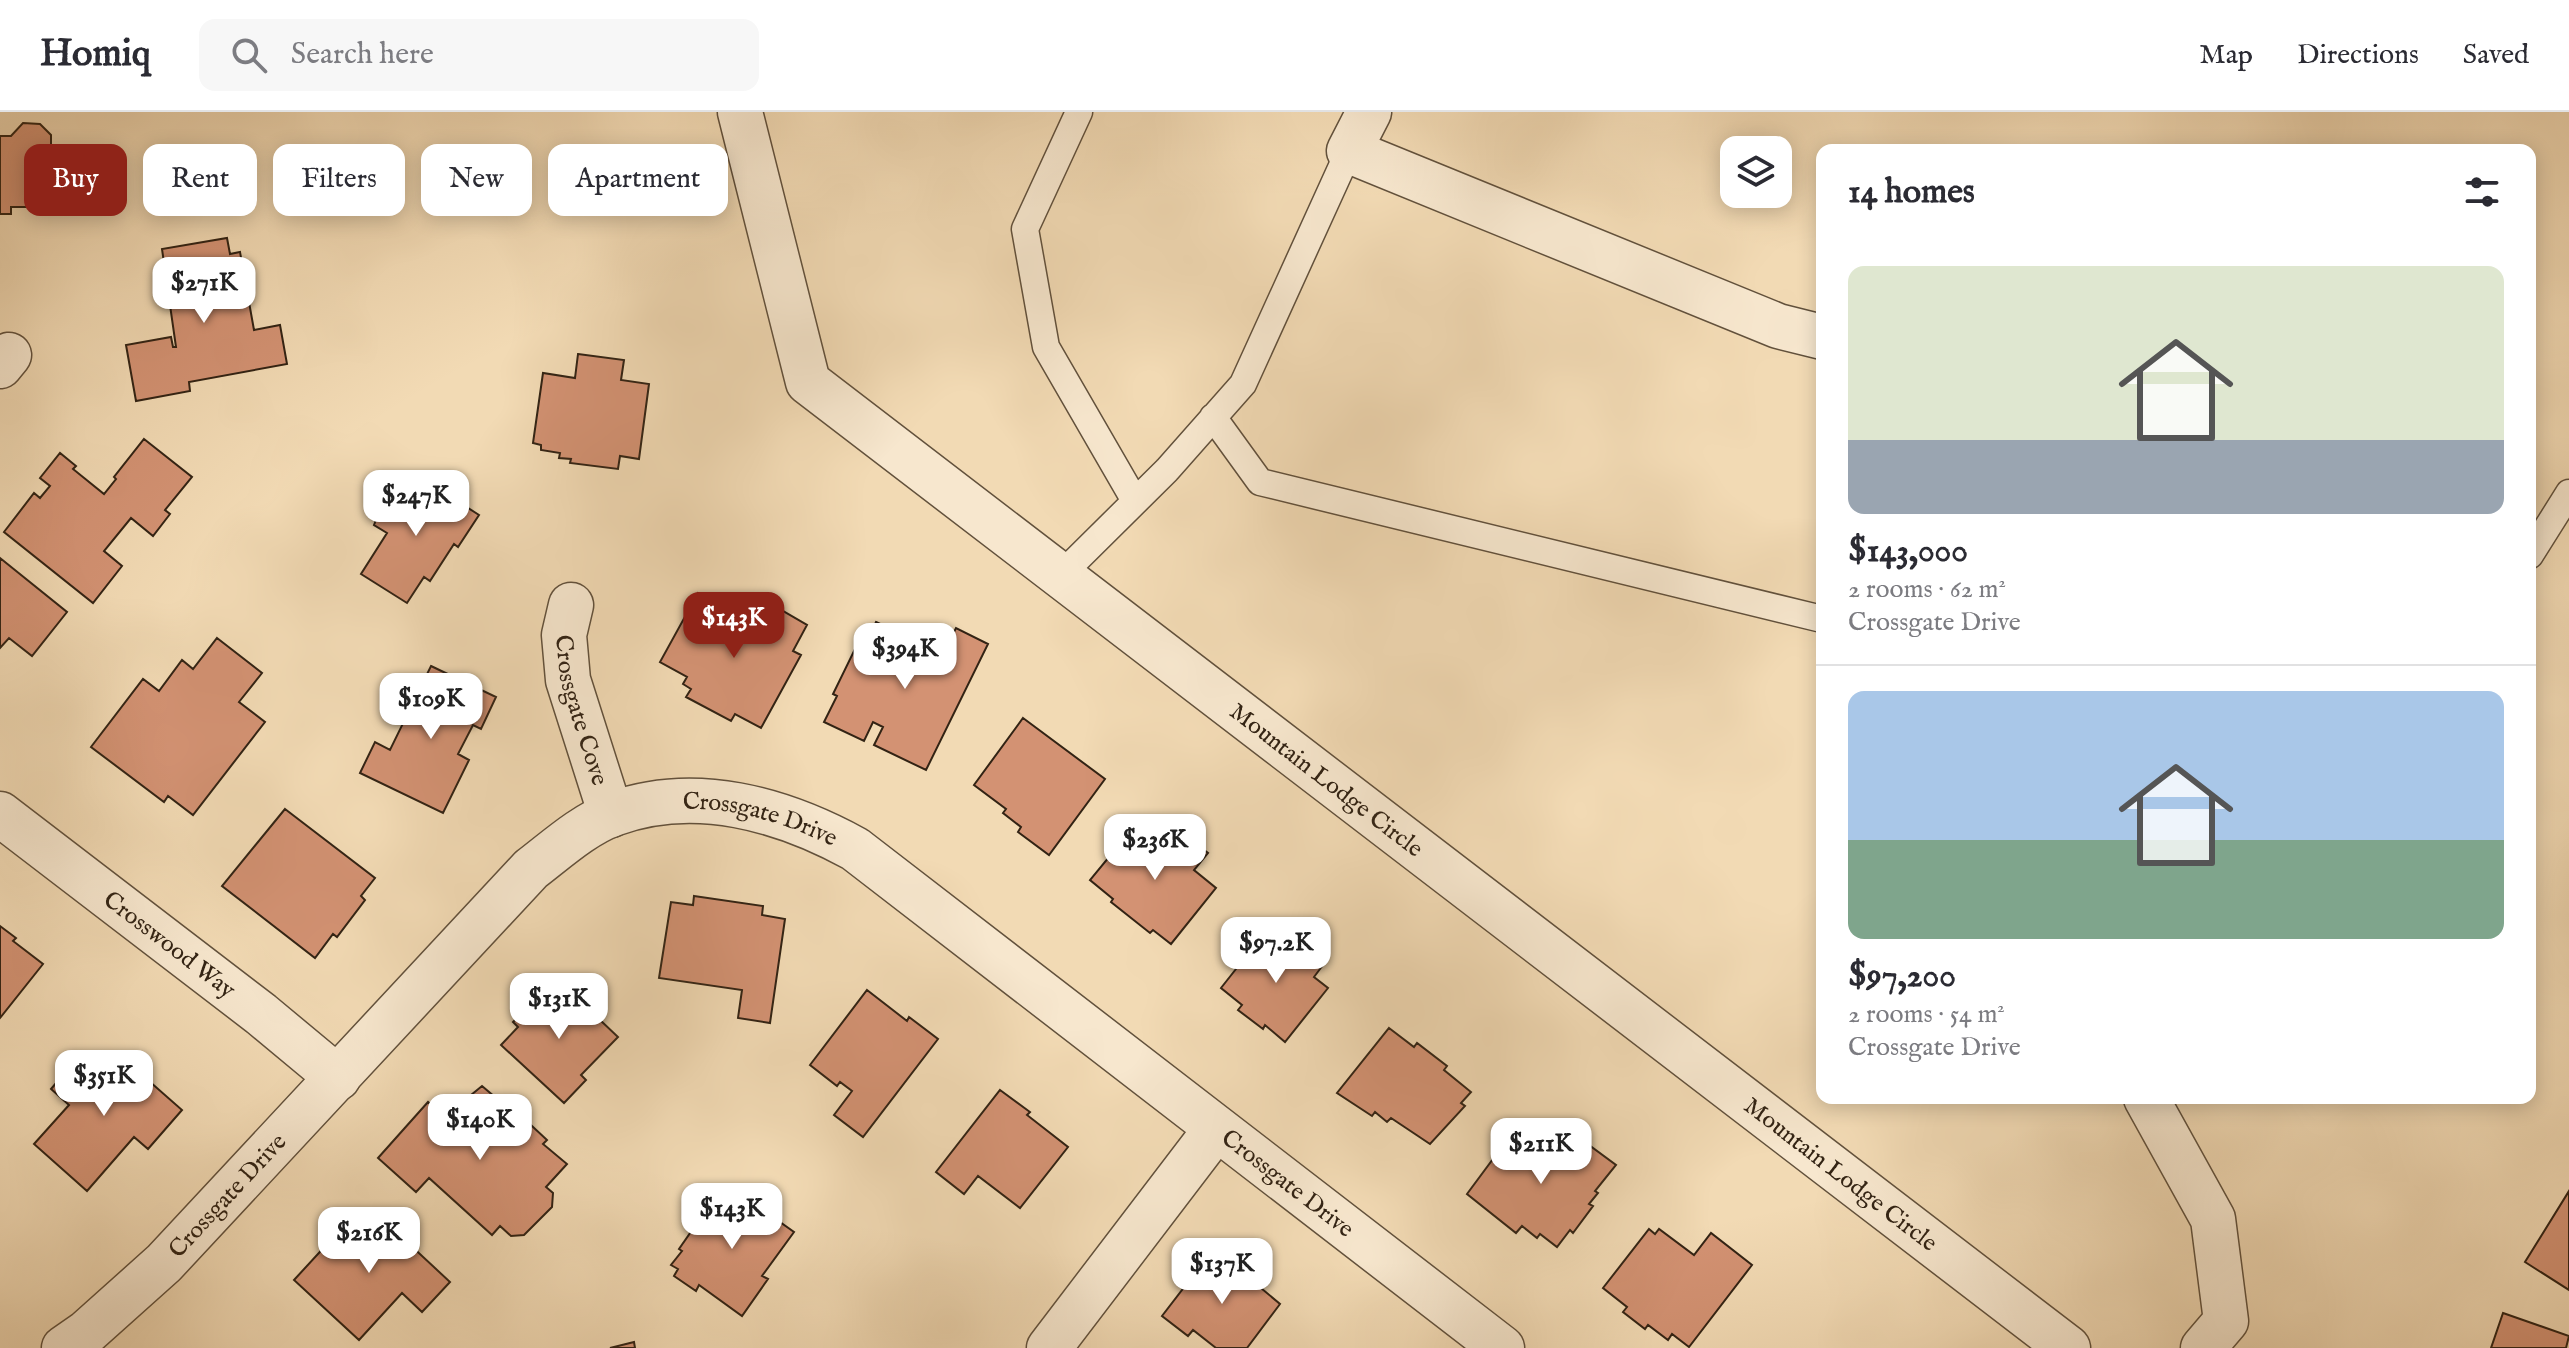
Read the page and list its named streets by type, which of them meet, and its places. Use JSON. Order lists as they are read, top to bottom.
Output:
{
  "streets": {
    "street": [
      "Crossgate Cove",
      "Mountain Lodge Circle",
      "Crossgate Drive",
      "Crosswood Way"
    ]
  },
  "crossings": [
    ["Crossgate Cove", "Crossgate Drive"],
    ["Crossgate Drive", "Crosswood Way"]
  ],
  "page": {
    "header": "Homiq",
    "search": "Search here",
    "nav": ["Map", "Directions", "Saved"],
    "chip": [
      "Buy",
      "Rent",
      "Filters",
      "New",
      "Apartment"
    ],
    "heading": "14 homes",
    "list": [
      {
        "name": "$143,000",
        "note": "2 rooms · 62 m² · Crossgate Drive"
      },
      {
        "name": "$97,200",
        "note": "2 rooms · 54 m² · Crossgate Drive"
      }
    ],
    "price": [
      "$271K",
      "$247K",
      "$143K",
      "$394K",
      "$109K",
      "$236K",
      "$97.2K",
      "$131K",
      "$351K",
      "$140K",
      "$211K",
      "$143K",
      "$216K",
      "$137K"
    ]
  }
}
